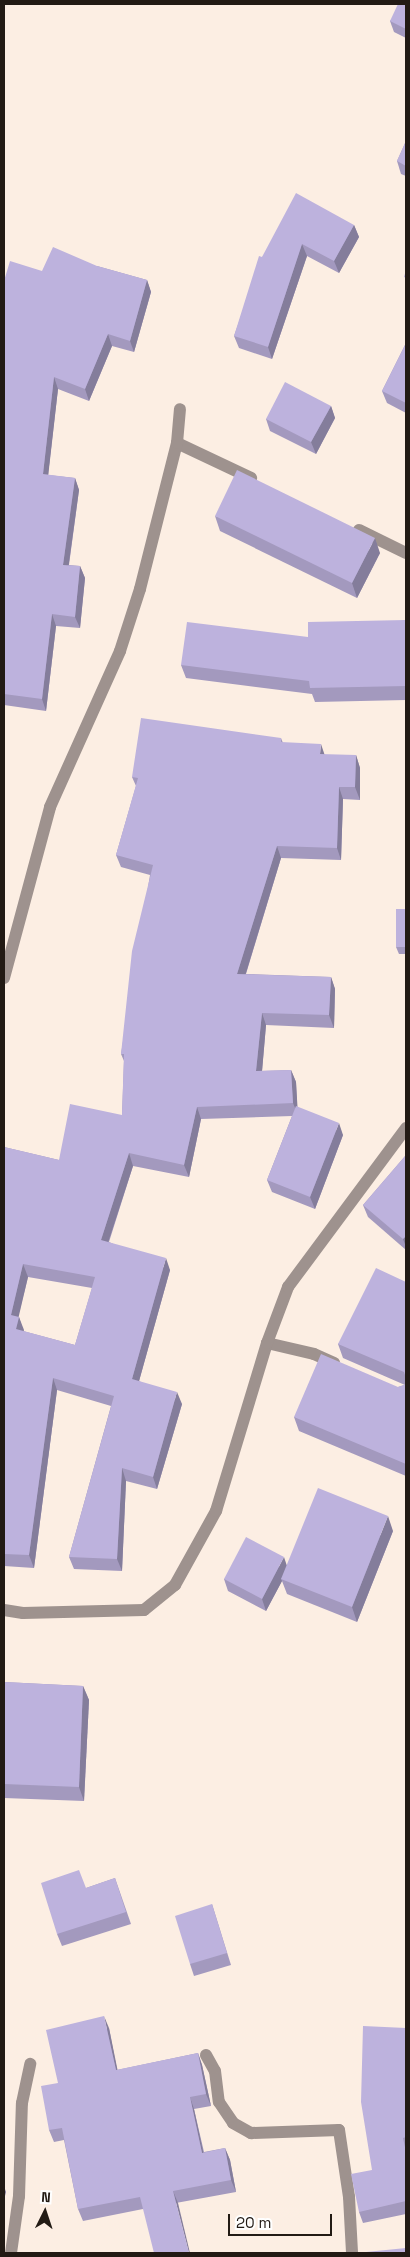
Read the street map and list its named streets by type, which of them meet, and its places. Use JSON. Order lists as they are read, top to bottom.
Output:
{
  "scale_bar": "20 m",
  "north": "top"
}
